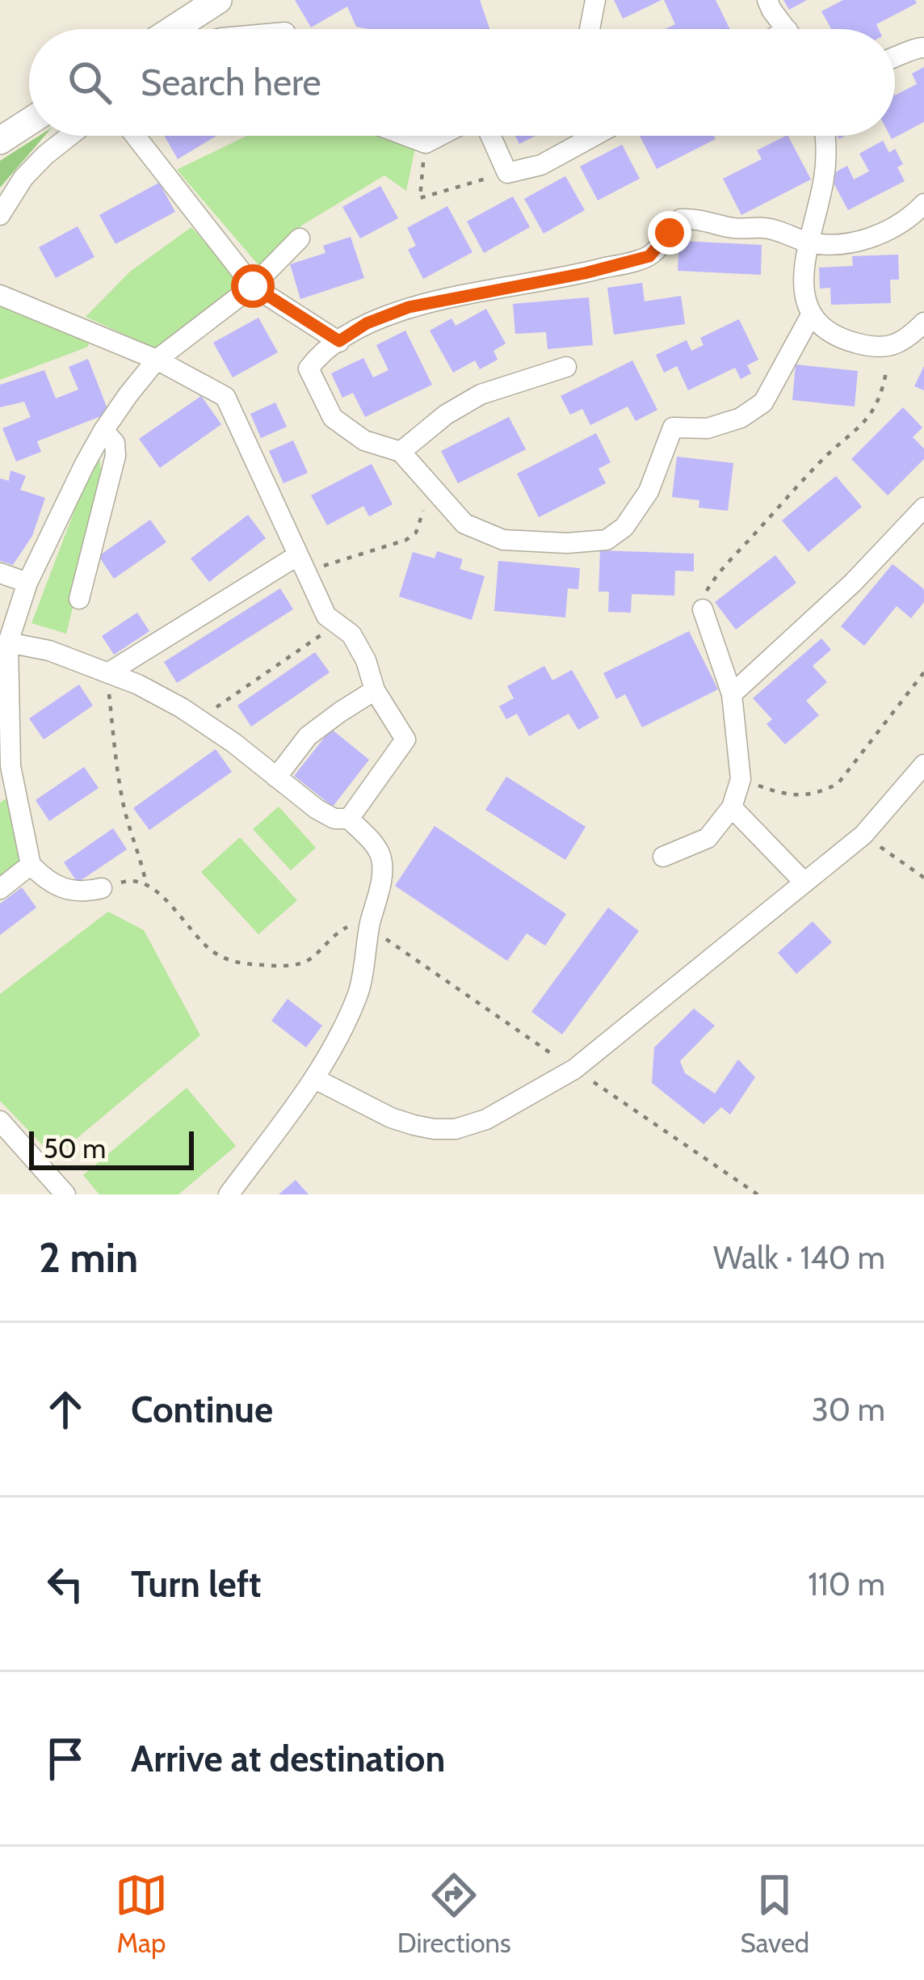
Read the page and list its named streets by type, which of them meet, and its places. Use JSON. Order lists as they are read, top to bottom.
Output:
{
  "scale_bar": "50 m",
  "page": {
    "search": "Search here",
    "scale": "50 m",
    "heading": ["2 min", "Walk · 140 m"],
    "list": [
      ["Continue", "30 m"],
      ["Turn left", "110 m"],
      "Arrive at destination"
    ],
    "nav": ["Map", "Directions", "Saved"]
  }
}
